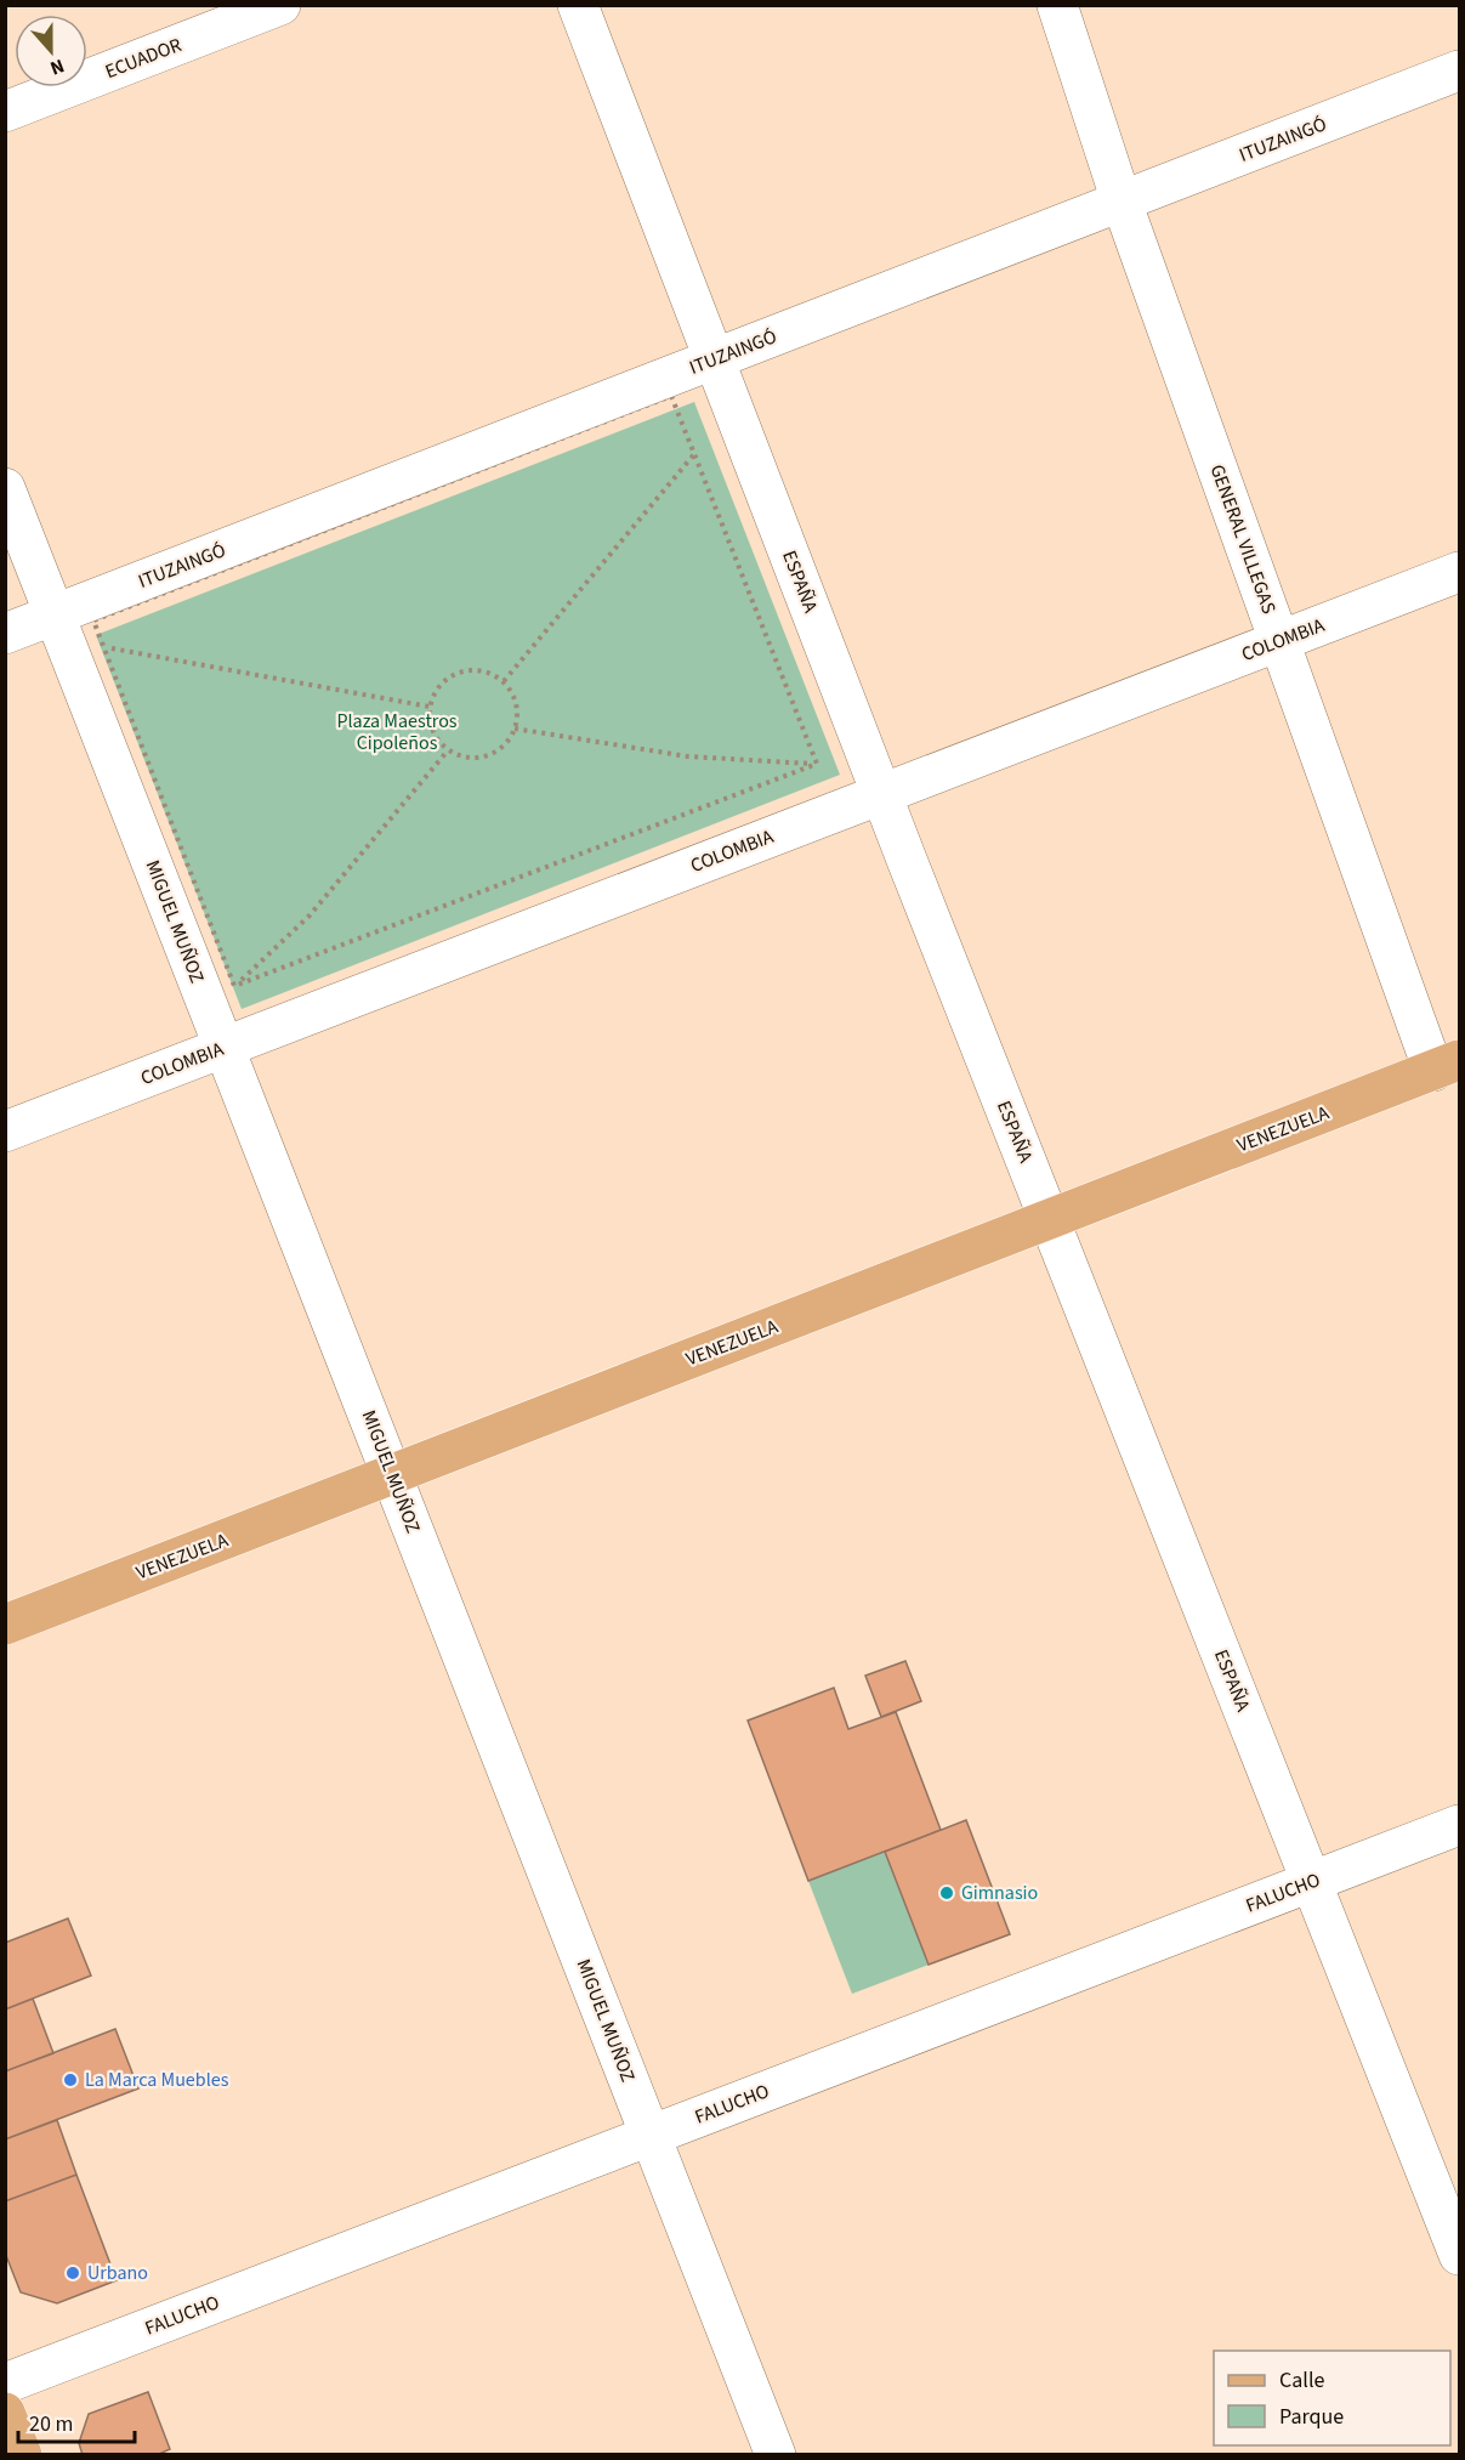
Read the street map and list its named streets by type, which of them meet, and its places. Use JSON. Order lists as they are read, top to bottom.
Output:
{
  "streets": {
    "main road": ["VENEZUELA"],
    "street": [
      "ECUADOR",
      "ITUZAINGÓ",
      "GENERAL VILLEGAS",
      "ESPAÑA",
      "COLOMBIA",
      "MIGUEL MUÑOZ",
      "FALUCHO"
    ]
  },
  "crossings": [
    ["ITUZAINGÓ", "GENERAL VILLEGAS"],
    ["ITUZAINGÓ", "ESPAÑA"],
    ["ITUZAINGÓ", "MIGUEL MUÑOZ"],
    ["GENERAL VILLEGAS", "COLOMBIA"],
    ["GENERAL VILLEGAS", "VENEZUELA"],
    ["ESPAÑA", "COLOMBIA"],
    ["ESPAÑA", "VENEZUELA"],
    ["ESPAÑA", "FALUCHO"],
    ["COLOMBIA", "MIGUEL MUÑOZ"],
    ["MIGUEL MUÑOZ", "VENEZUELA"],
    ["MIGUEL MUÑOZ", "FALUCHO"]
  ],
  "parks": ["Plaza Maestros Cipoleños"],
  "places": ["Gimnasio", "La Marca Muebles", "Urbano"],
  "legend": ["Calle", "Parque"],
  "scale_bar": "20 m",
  "north": "bottom"
}
